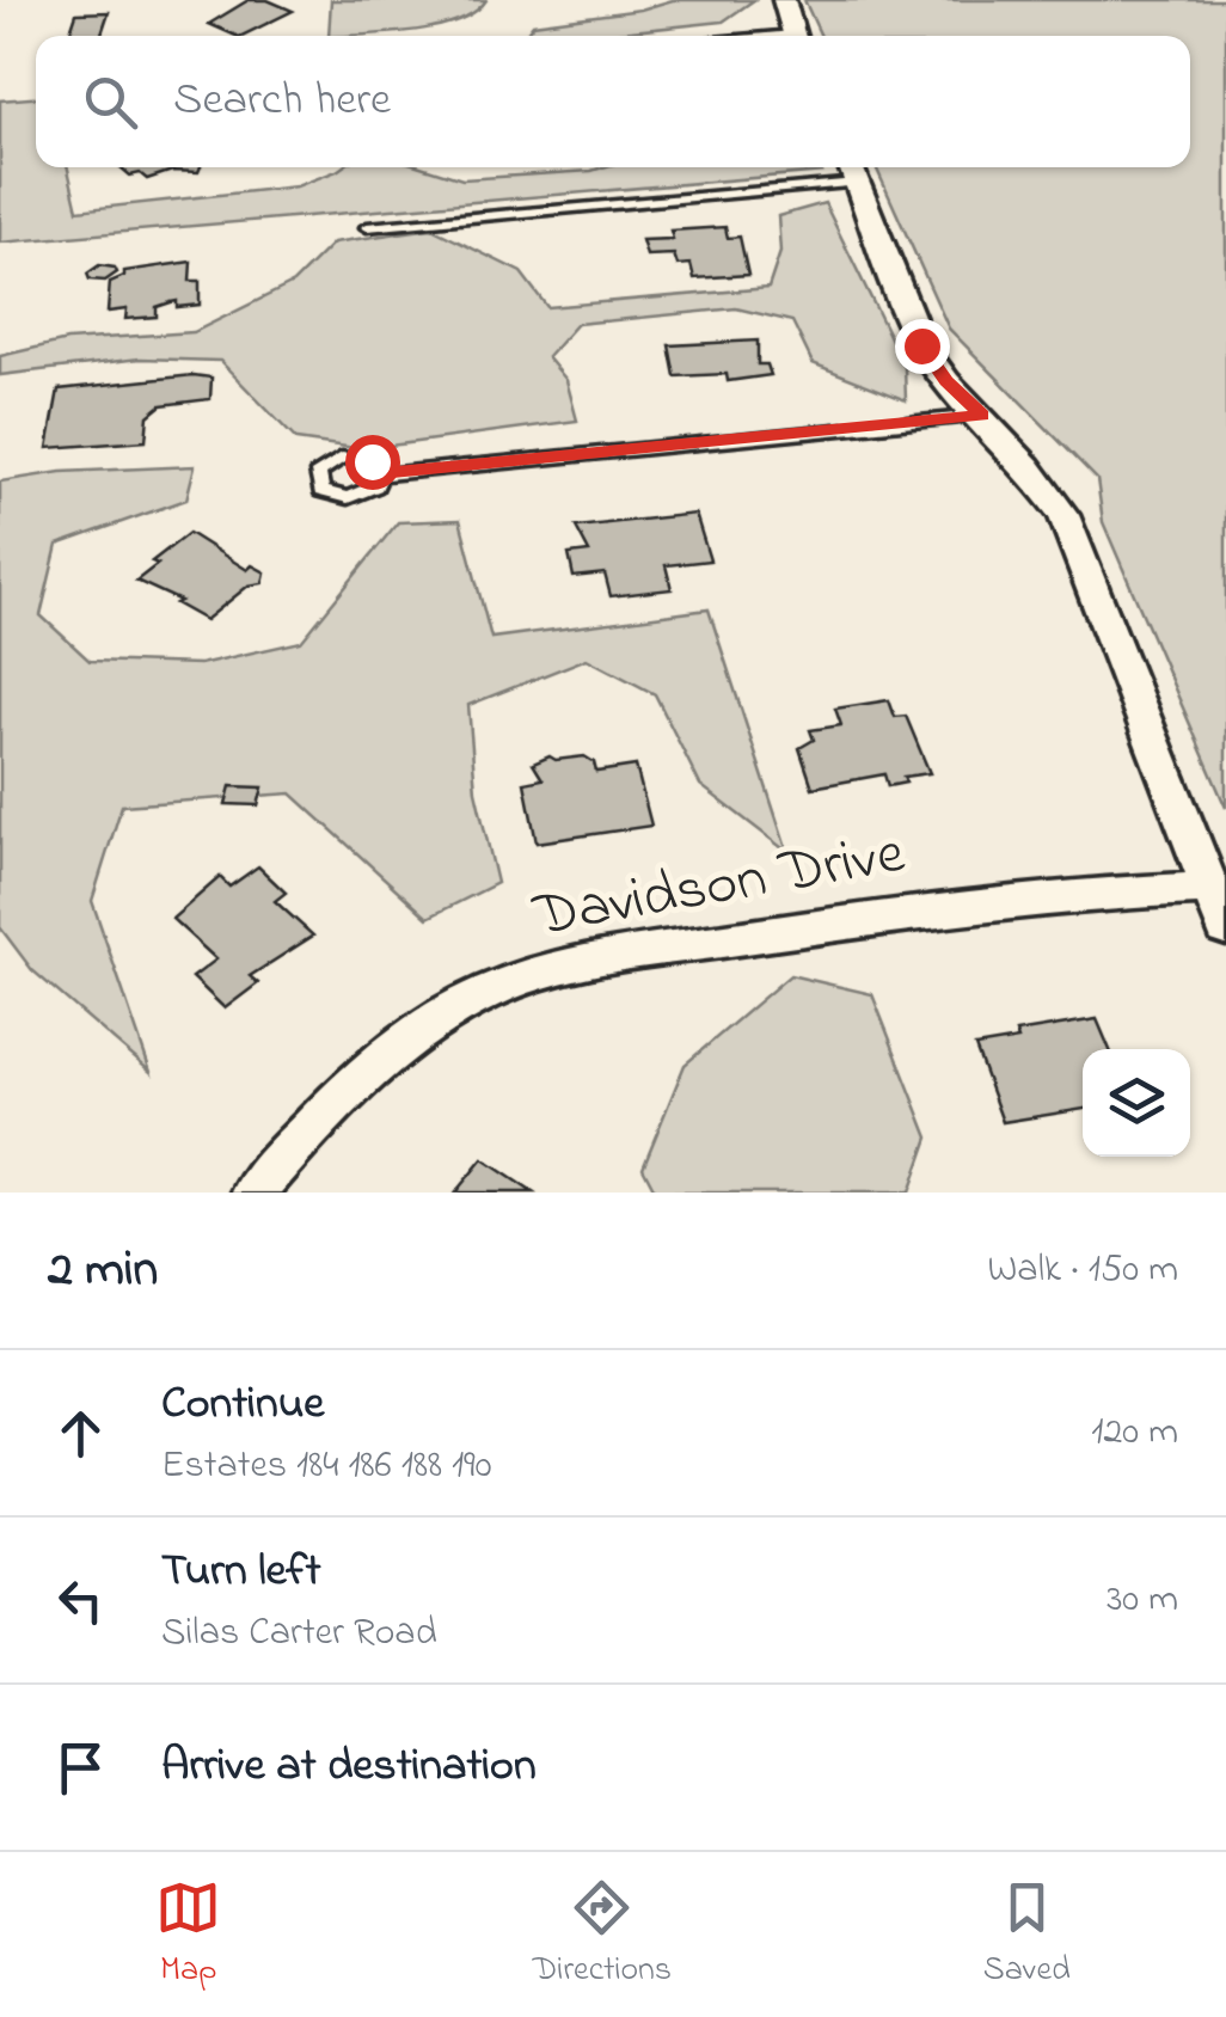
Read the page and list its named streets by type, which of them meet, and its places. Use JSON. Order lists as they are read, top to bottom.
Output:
{
  "streets": {
    "street": ["Davidson Drive"]
  },
  "page": {
    "search": "Search here",
    "heading": ["2 min", "Walk · 150 m"],
    "list": [
      ["Continue", "Estates 184 186 188 190", "120 m"],
      ["Turn left", "Silas Carter Road", "30 m"],
      "Arrive at destination"
    ],
    "nav": ["Map", "Directions", "Saved"]
  }
}
